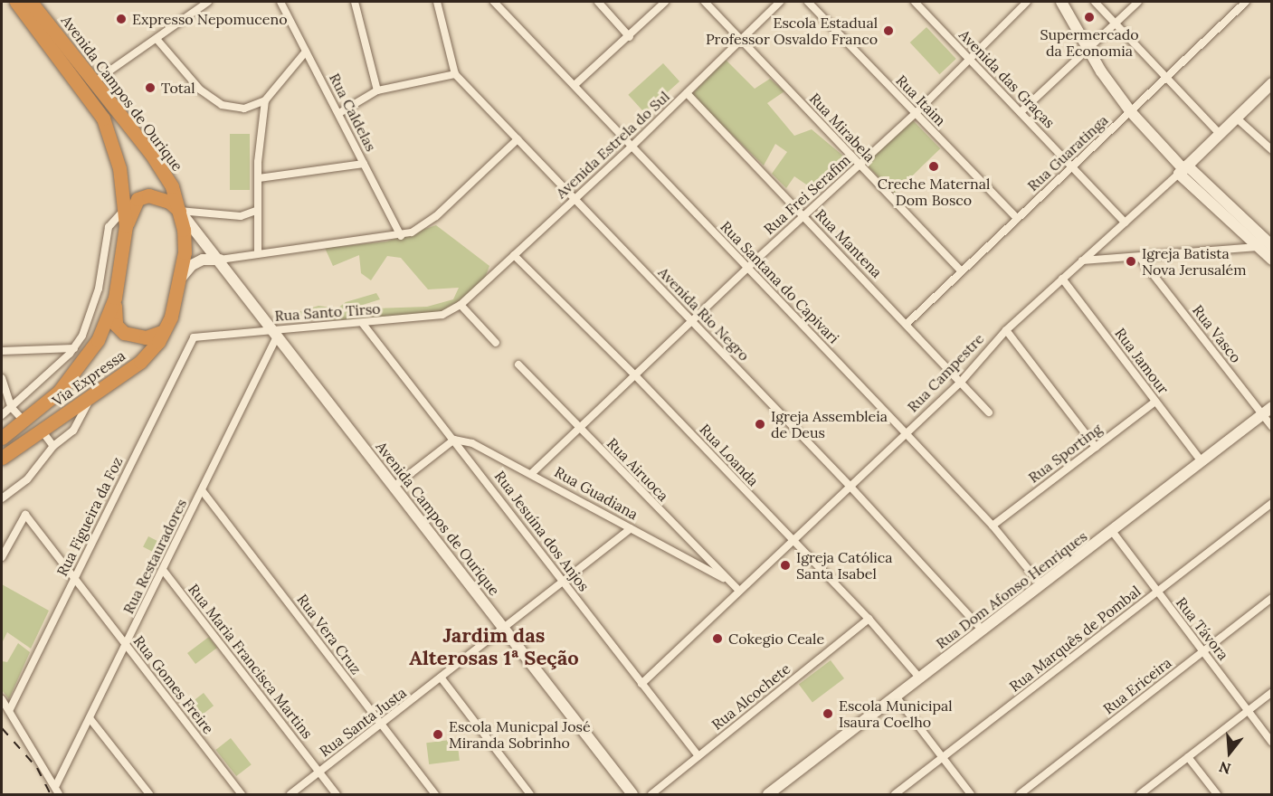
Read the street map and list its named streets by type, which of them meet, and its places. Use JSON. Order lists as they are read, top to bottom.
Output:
{
  "streets": {
    "highway": ["Avenida Campos de Ourique", "Via Expressa"],
    "street": [
      "Avenida das Graças",
      "Rua Itaim",
      "Rua Caldelas",
      "Rua Mirabela",
      "Avenida Estrela do Sul",
      "Rua Guaratinga",
      "Rua Frei Serafim",
      "Rua Mantena",
      "Rua Santana do Capivari",
      "Rua Santo Tirso",
      "Avenida Rio Negro",
      "Rua Vasco",
      "Rua Jamour",
      "Rua Campestre",
      "Rua Sporting",
      "Rua Loanda",
      "Rua Airuoca",
      "Rua Guadiana",
      "Rua Figueira da Foz",
      "Rua Jesuína dos Anjos",
      "Rua Restauradores",
      "Rua Dom Afonso Henriques",
      "Rua Távora",
      "Rua Vera Cruz",
      "Rua Marquês de Pombal",
      "Rua Maria Francisca Martins",
      "Rua Gomes Freire",
      "Rua Ericeira",
      "Rua Alcochete",
      "Rua Santa Justa"
    ]
  },
  "crossings": [
    ["Avenida das Graças", "Rua Guaratinga"],
    ["Avenida das Graças", "Rua Frei Serafim"],
    ["Avenida das Graças", "Rua Campestre"],
    ["Avenida Campos de Ourique", "Rua Santo Tirso"],
    ["Avenida Campos de Ourique", "Via Expressa"],
    ["Avenida Campos de Ourique", "Rua Restauradores"],
    ["Avenida Campos de Ourique", "Rua Santa Justa"],
    ["Rua Itaim", "Rua Guaratinga"],
    ["Rua Itaim", "Rua Frei Serafim"],
    ["Rua Mirabela", "Avenida Estrela do Sul"],
    ["Rua Mirabela", "Rua Guaratinga"],
    ["Rua Mirabela", "Rua Frei Serafim"],
    ["Avenida Estrela do Sul", "Rua Mantena"],
    ["Avenida Estrela do Sul", "Rua Santana do Capivari"],
    ["Avenida Estrela do Sul", "Rua Santo Tirso"],
    ["Avenida Estrela do Sul", "Avenida Rio Negro"],
    ["Avenida Estrela do Sul", "Rua Loanda"],
    ["Rua Guaratinga", "Rua Mantena"],
    ["Rua Frei Serafim", "Rua Mantena"],
    ["Rua Frei Serafim", "Rua Santana do Capivari"],
    ["Rua Frei Serafim", "Avenida Rio Negro"],
    ["Rua Frei Serafim", "Rua Loanda"],
    ["Rua Frei Serafim", "Rua Airuoca"],
    ["Rua Frei Serafim", "Rua Guadiana"],
    ["Rua Mantena", "Rua Campestre"],
    ["Rua Santana do Capivari", "Rua Campestre"],
    ["Rua Santana do Capivari", "Rua Sporting"],
    ["Rua Santana do Capivari", "Rua Dom Afonso Henriques"],
    ["Rua Santo Tirso", "Rua Figueira da Foz"],
    ["Rua Santo Tirso", "Rua Jesuína dos Anjos"],
    ["Rua Santo Tirso", "Rua Restauradores"],
    ["Avenida Rio Negro", "Rua Campestre"],
    ["Avenida Rio Negro", "Rua Dom Afonso Henriques"],
    ["Rua Vasco", "Rua Dom Afonso Henriques"],
    ["Rua Jamour", "Rua Campestre"],
    ["Rua Jamour", "Rua Sporting"],
    ["Rua Jamour", "Rua Dom Afonso Henriques"],
    ["Rua Campestre", "Rua Loanda"],
    ["Rua Campestre", "Rua Airuoca"],
    ["Rua Campestre", "Rua Jesuína dos Anjos"],
    ["Rua Loanda", "Rua Dom Afonso Henriques"],
    ["Rua Loanda", "Rua Alcochete"],
    ["Rua Airuoca", "Rua Guadiana"],
    ["Rua Guadiana", "Rua Jesuína dos Anjos"],
    ["Rua Guadiana", "Rua Santa Justa"],
    ["Rua Figueira da Foz", "Rua Gomes Freire"],
    ["Rua Jesuína dos Anjos", "Rua Alcochete"],
    ["Rua Jesuína dos Anjos", "Rua Santa Justa"],
    ["Rua Restauradores", "Rua Vera Cruz"],
    ["Rua Restauradores", "Rua Maria Francisca Martins"],
    ["Rua Restauradores", "Rua Gomes Freire"],
    ["Rua Dom Afonso Henriques", "Rua Távora"],
    ["Rua Távora", "Rua Marquês de Pombal"],
    ["Rua Távora", "Rua Ericeira"],
    ["Rua Vera Cruz", "Rua Santa Justa"],
    ["Rua Maria Francisca Martins", "Rua Santa Justa"]
  ],
  "districts": ["Jardim das Alterosas 1ª Seção"],
  "places": [
    "Supermercado da Economia",
    "Expresso Nepomuceno",
    "Escola Estadual Professor Osvaldo Franco",
    "Total",
    "Creche Maternal Dom Bosco",
    "Igreja Batista Nova Jerusalém",
    "Igreja Assembleia de Deus",
    "Igreja Católica Santa Isabel",
    "Cokegio Ceale",
    "Escola Municipal Isaura Coelho",
    "Escola Municpal José Miranda Sobrinho"
  ],
  "north": "bottom"
}
